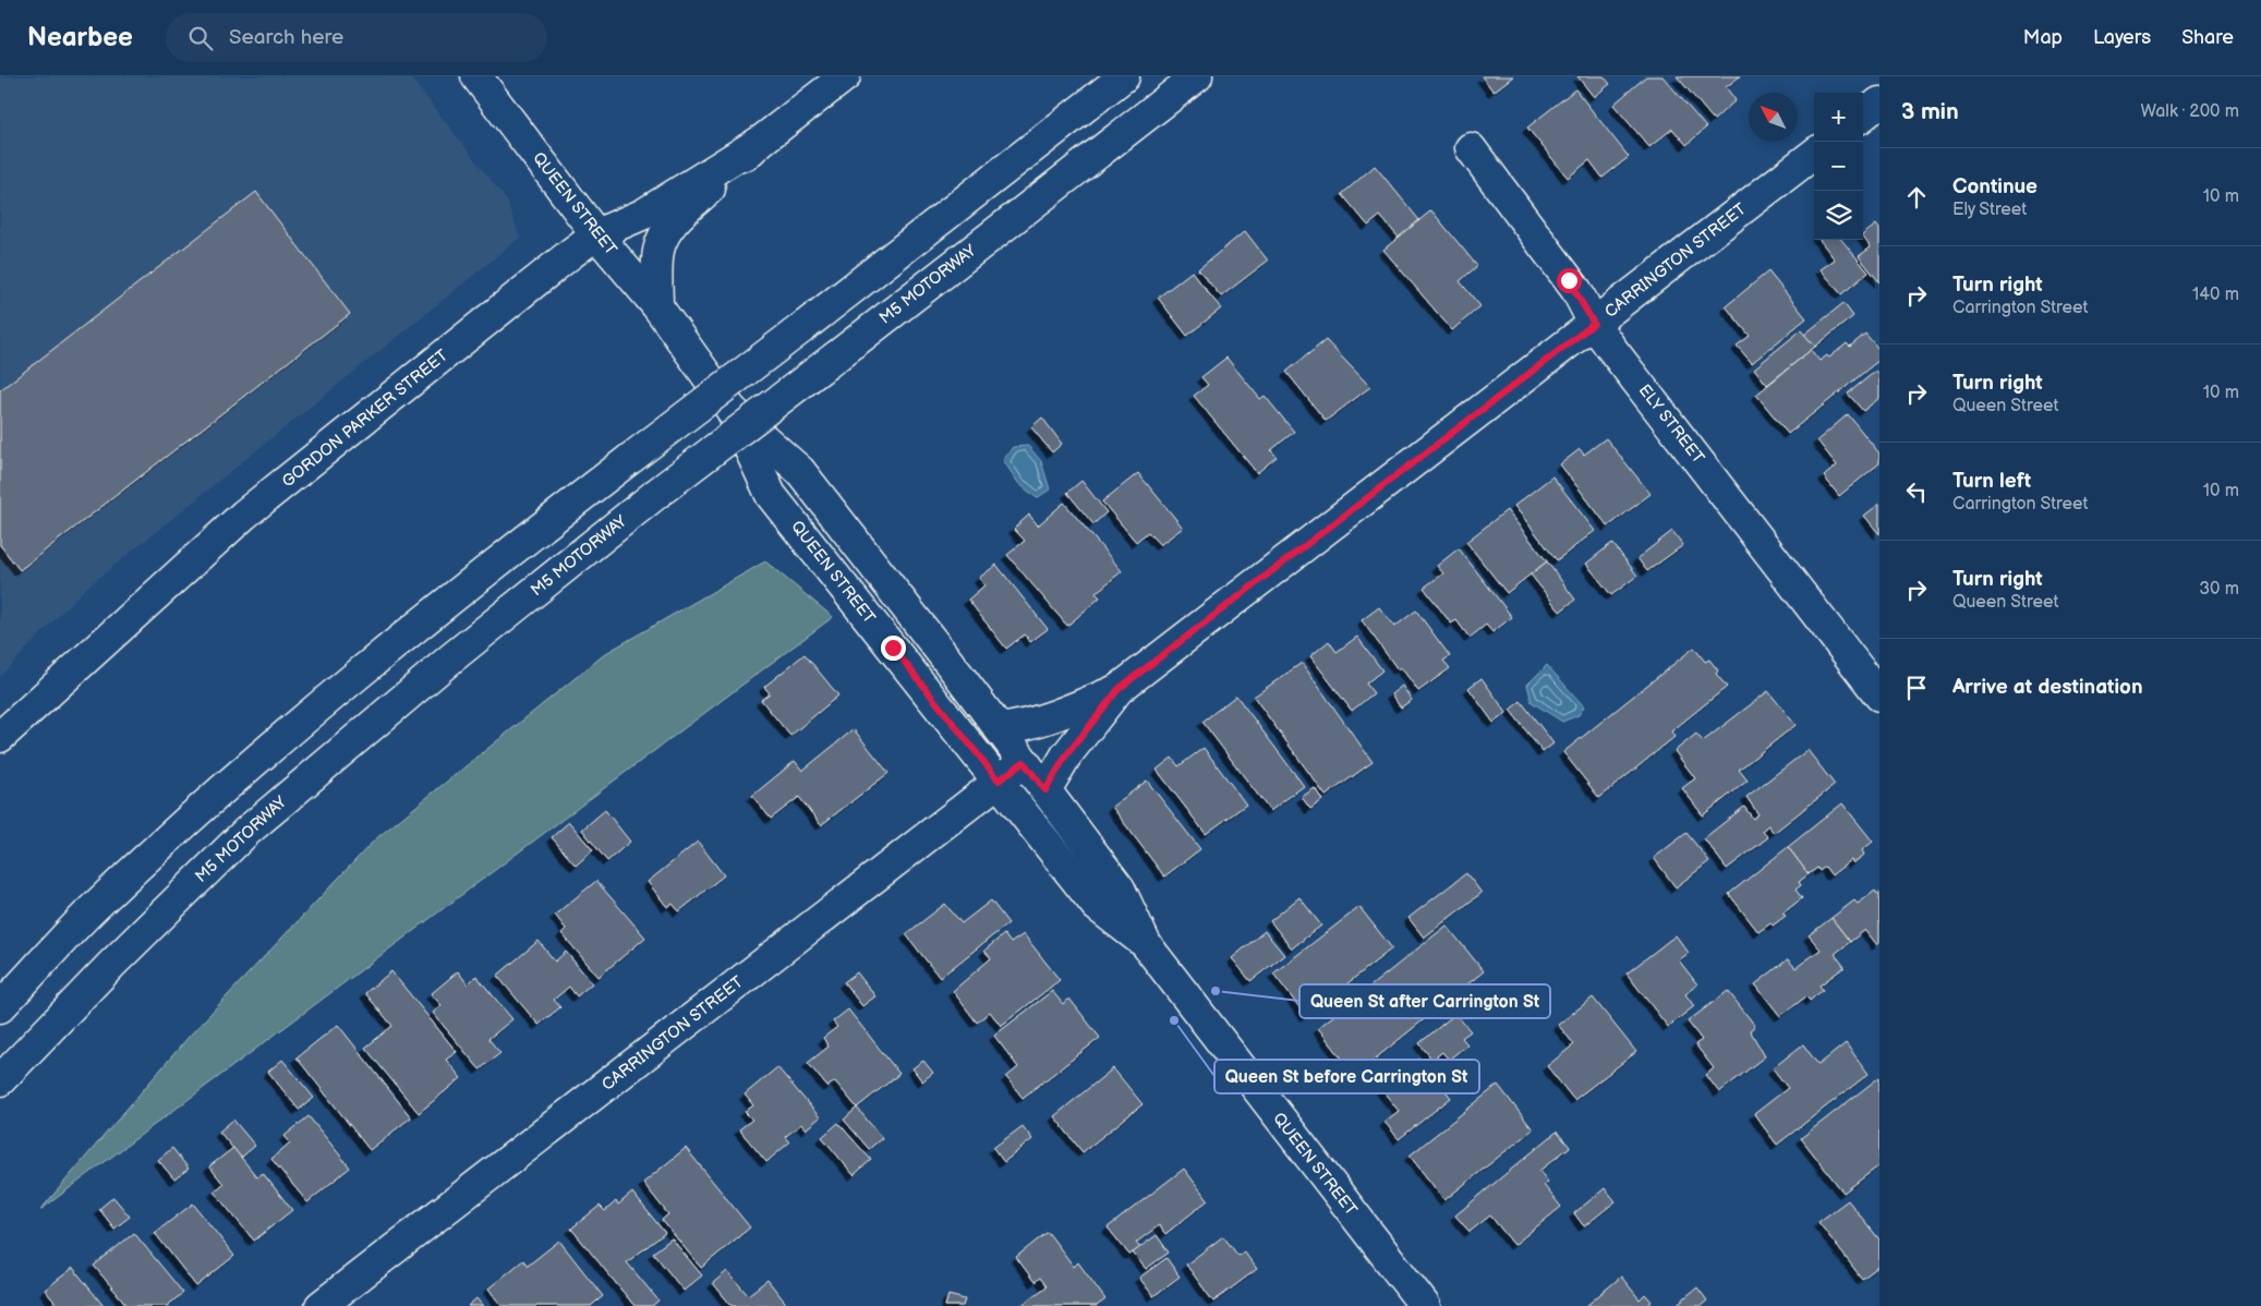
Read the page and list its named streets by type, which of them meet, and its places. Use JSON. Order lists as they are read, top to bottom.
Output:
{
  "streets": {
    "main road": [
      "QUEEN STREET",
      "CARRINGTON STREET",
      "M5 MOTORWAY",
      "GORDON PARKER STREET",
      "ELY STREET"
    ]
  },
  "crossings": [
    ["QUEEN STREET", "CARRINGTON STREET"],
    ["QUEEN STREET", "GORDON PARKER STREET"],
    ["CARRINGTON STREET", "ELY STREET"]
  ],
  "places": ["Queen St after Carrington St", "Queen St before Carrington St"],
  "north": "top left",
  "page": {
    "header": "Nearbee",
    "search": "Search here",
    "nav": ["Map", "Layers", "Share"],
    "heading": ["3 min", "Walk · 200 m"],
    "map_buttons": ["+", "−"],
    "list": [
      ["Continue", "Ely Street", "10 m"],
      ["Turn right", "Carrington Street", "140 m"],
      ["Turn right", "Queen Street", "10 m"],
      ["Turn left", "Carrington Street", "10 m"],
      ["Turn right", "Queen Street", "30 m"],
      "Arrive at destination"
    ]
  }
}
